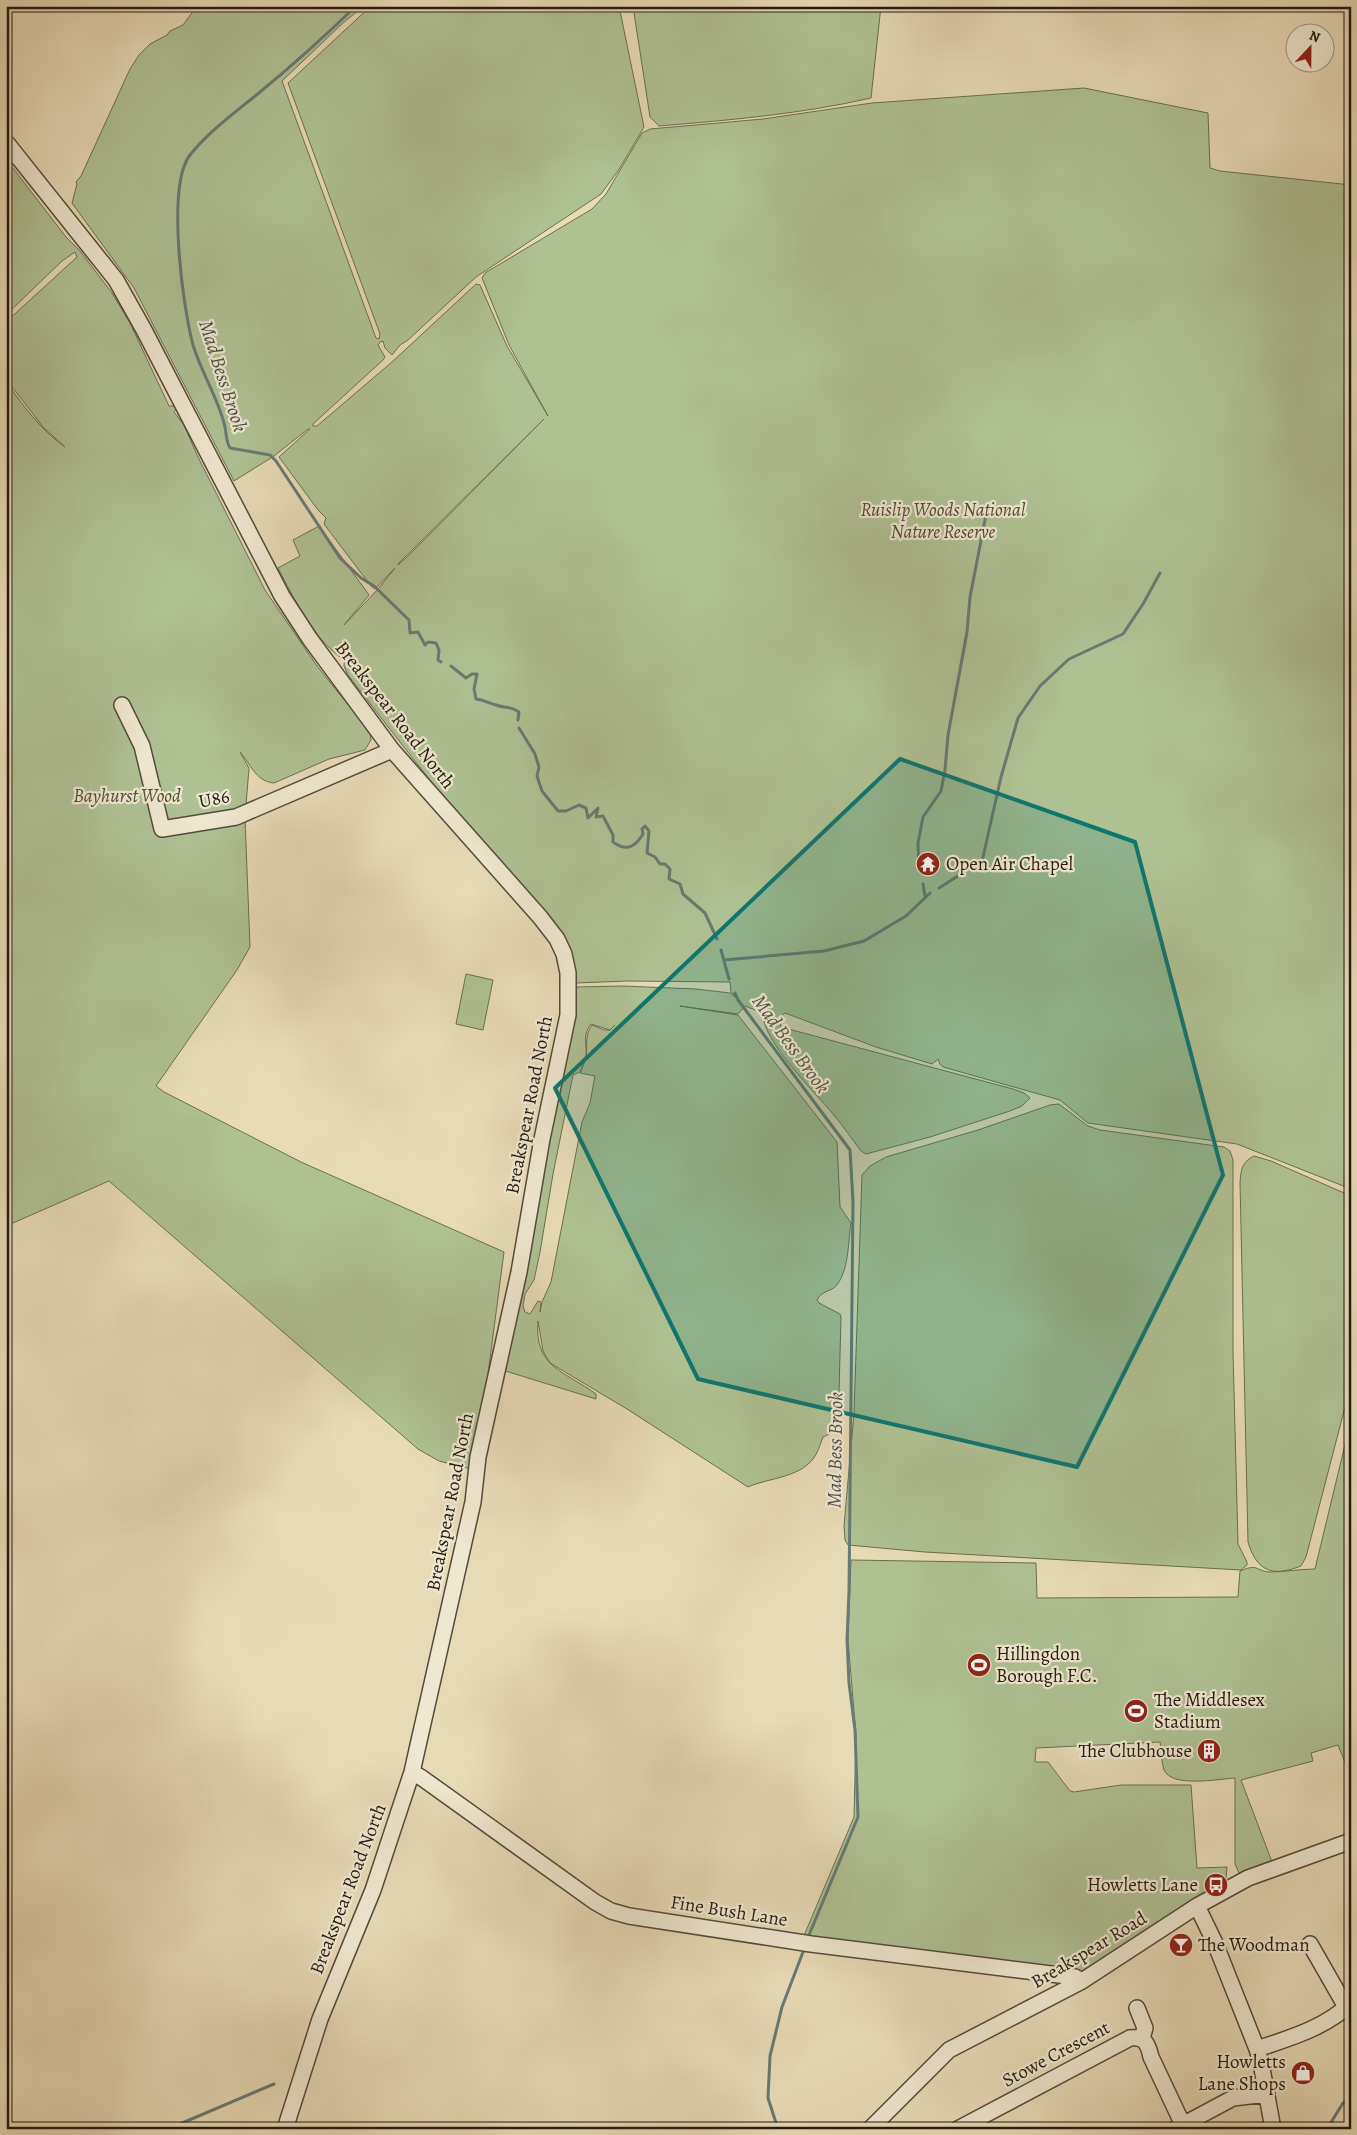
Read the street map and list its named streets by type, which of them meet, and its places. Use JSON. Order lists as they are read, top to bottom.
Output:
{
  "streets": {
    "street": [
      "Breakspear Road North",
      "U86",
      "Fine Bush Lane",
      "Breakspear Road",
      "Stowe Crescent"
    ]
  },
  "crossings": [
    ["Breakspear Road North", "U86"],
    ["Breakspear Road North", "Fine Bush Lane"],
    ["Fine Bush Lane", "Breakspear Road"]
  ],
  "water": ["Mad Bess Brook"],
  "parks": ["Ruislip Woods National Nature Reserve", "Bayhurst Wood"],
  "places": {
    "temple": ["Open Air Chapel"],
    "sports": ["Hillingdon Borough F.C.", "The Middlesex Stadium"],
    "building": ["The Clubhouse"],
    "bus stop": ["Howletts Lane"],
    "bar": ["The Woodman"],
    "shop": ["Howletts Lane Shops"]
  },
  "north": "top"
}
